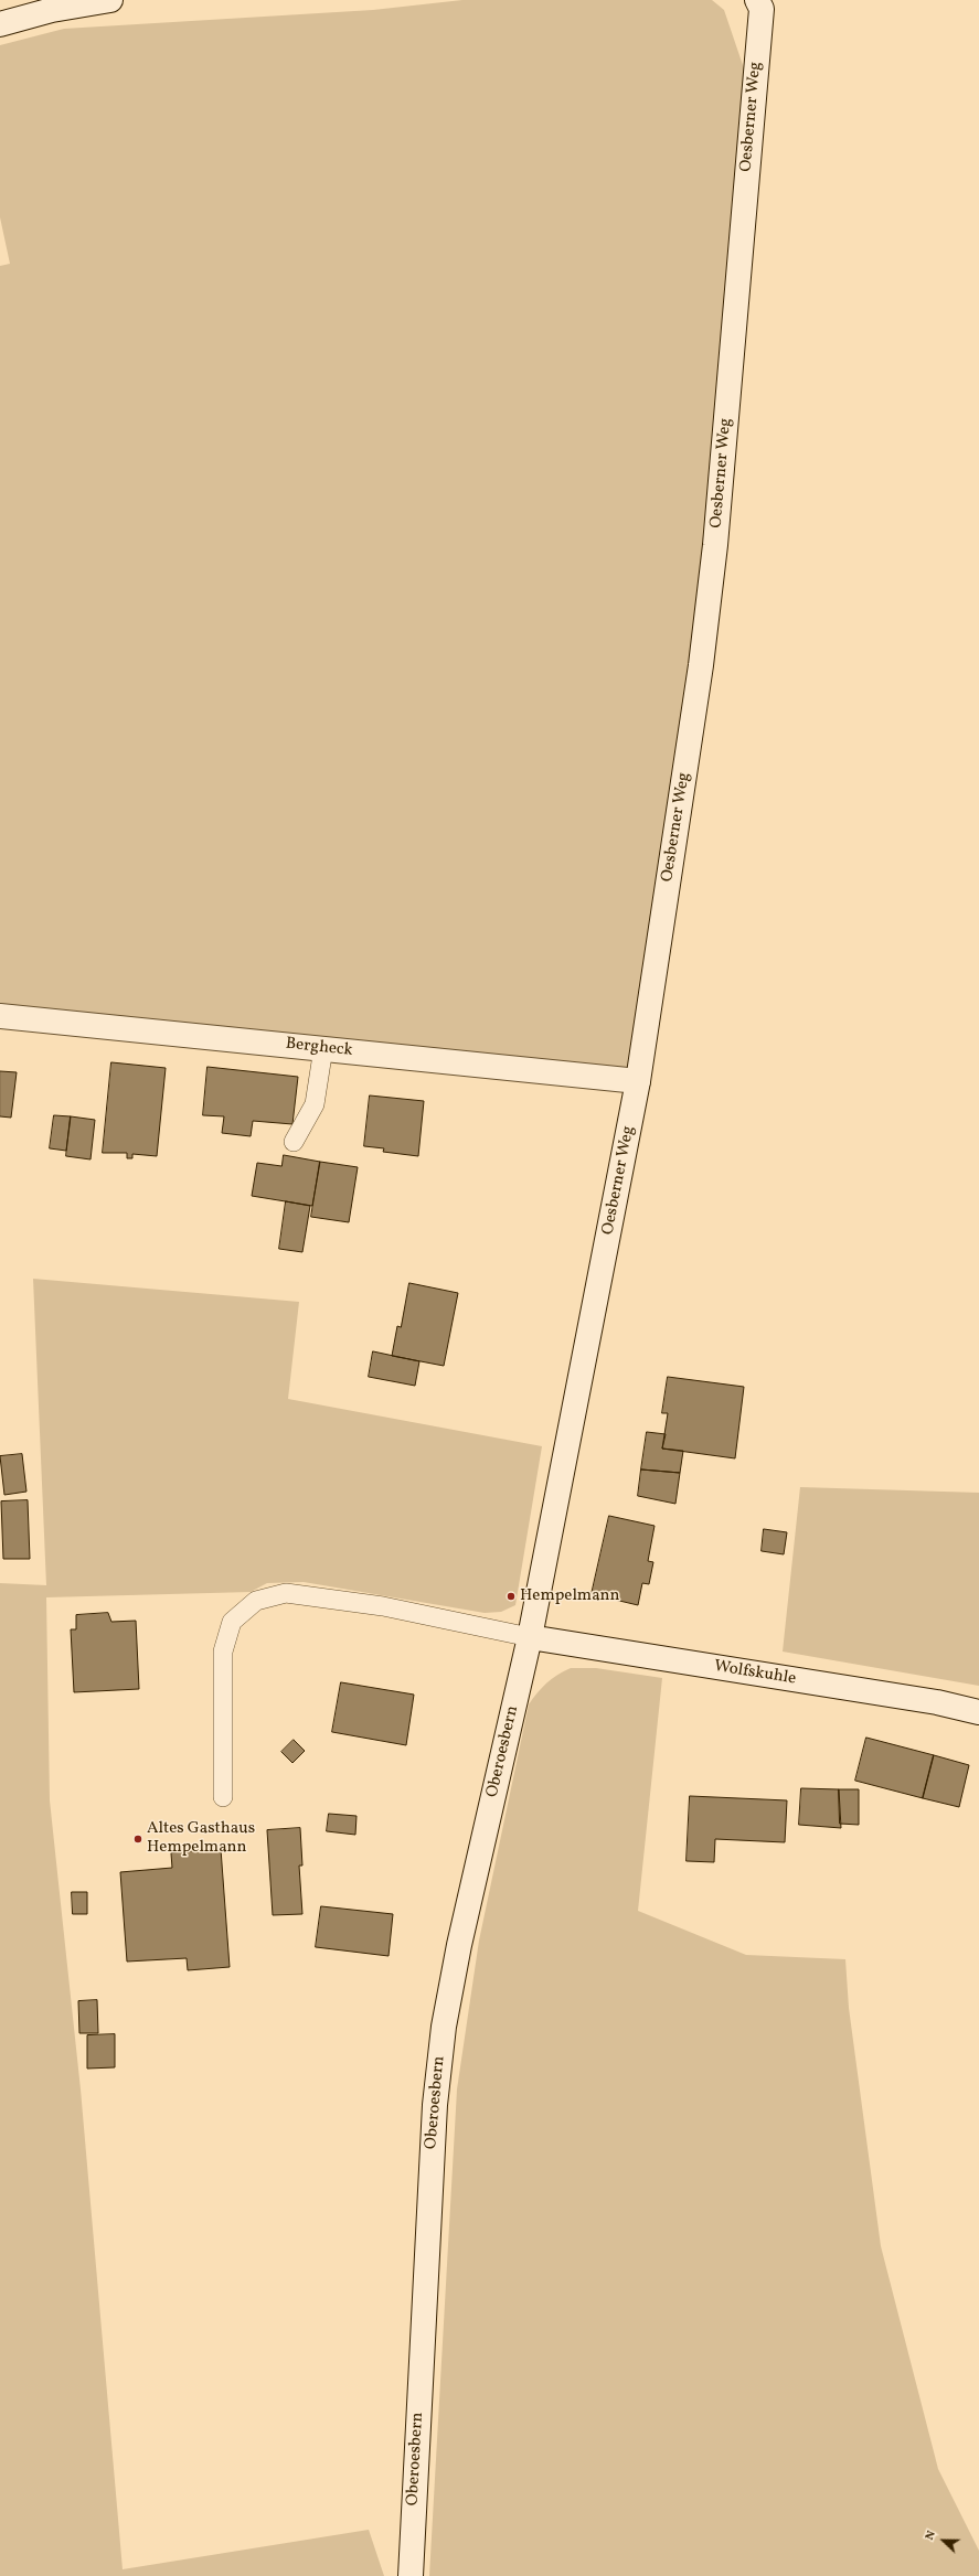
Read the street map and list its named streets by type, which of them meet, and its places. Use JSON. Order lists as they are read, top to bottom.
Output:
{
  "streets": {
    "street": [
      "Oesberner Weg",
      "Bergheck",
      "Wolfskuhle",
      "Oberoesbern"
    ]
  },
  "crossings": [
    ["Oesberner Weg", "Bergheck"],
    ["Oesberner Weg", "Wolfskuhle"],
    ["Oesberner Weg", "Oberoesbern"],
    ["Wolfskuhle", "Oberoesbern"]
  ],
  "places": ["Hempelmann", "Altes Gasthaus Hempelmann"],
  "north": "left"
}
